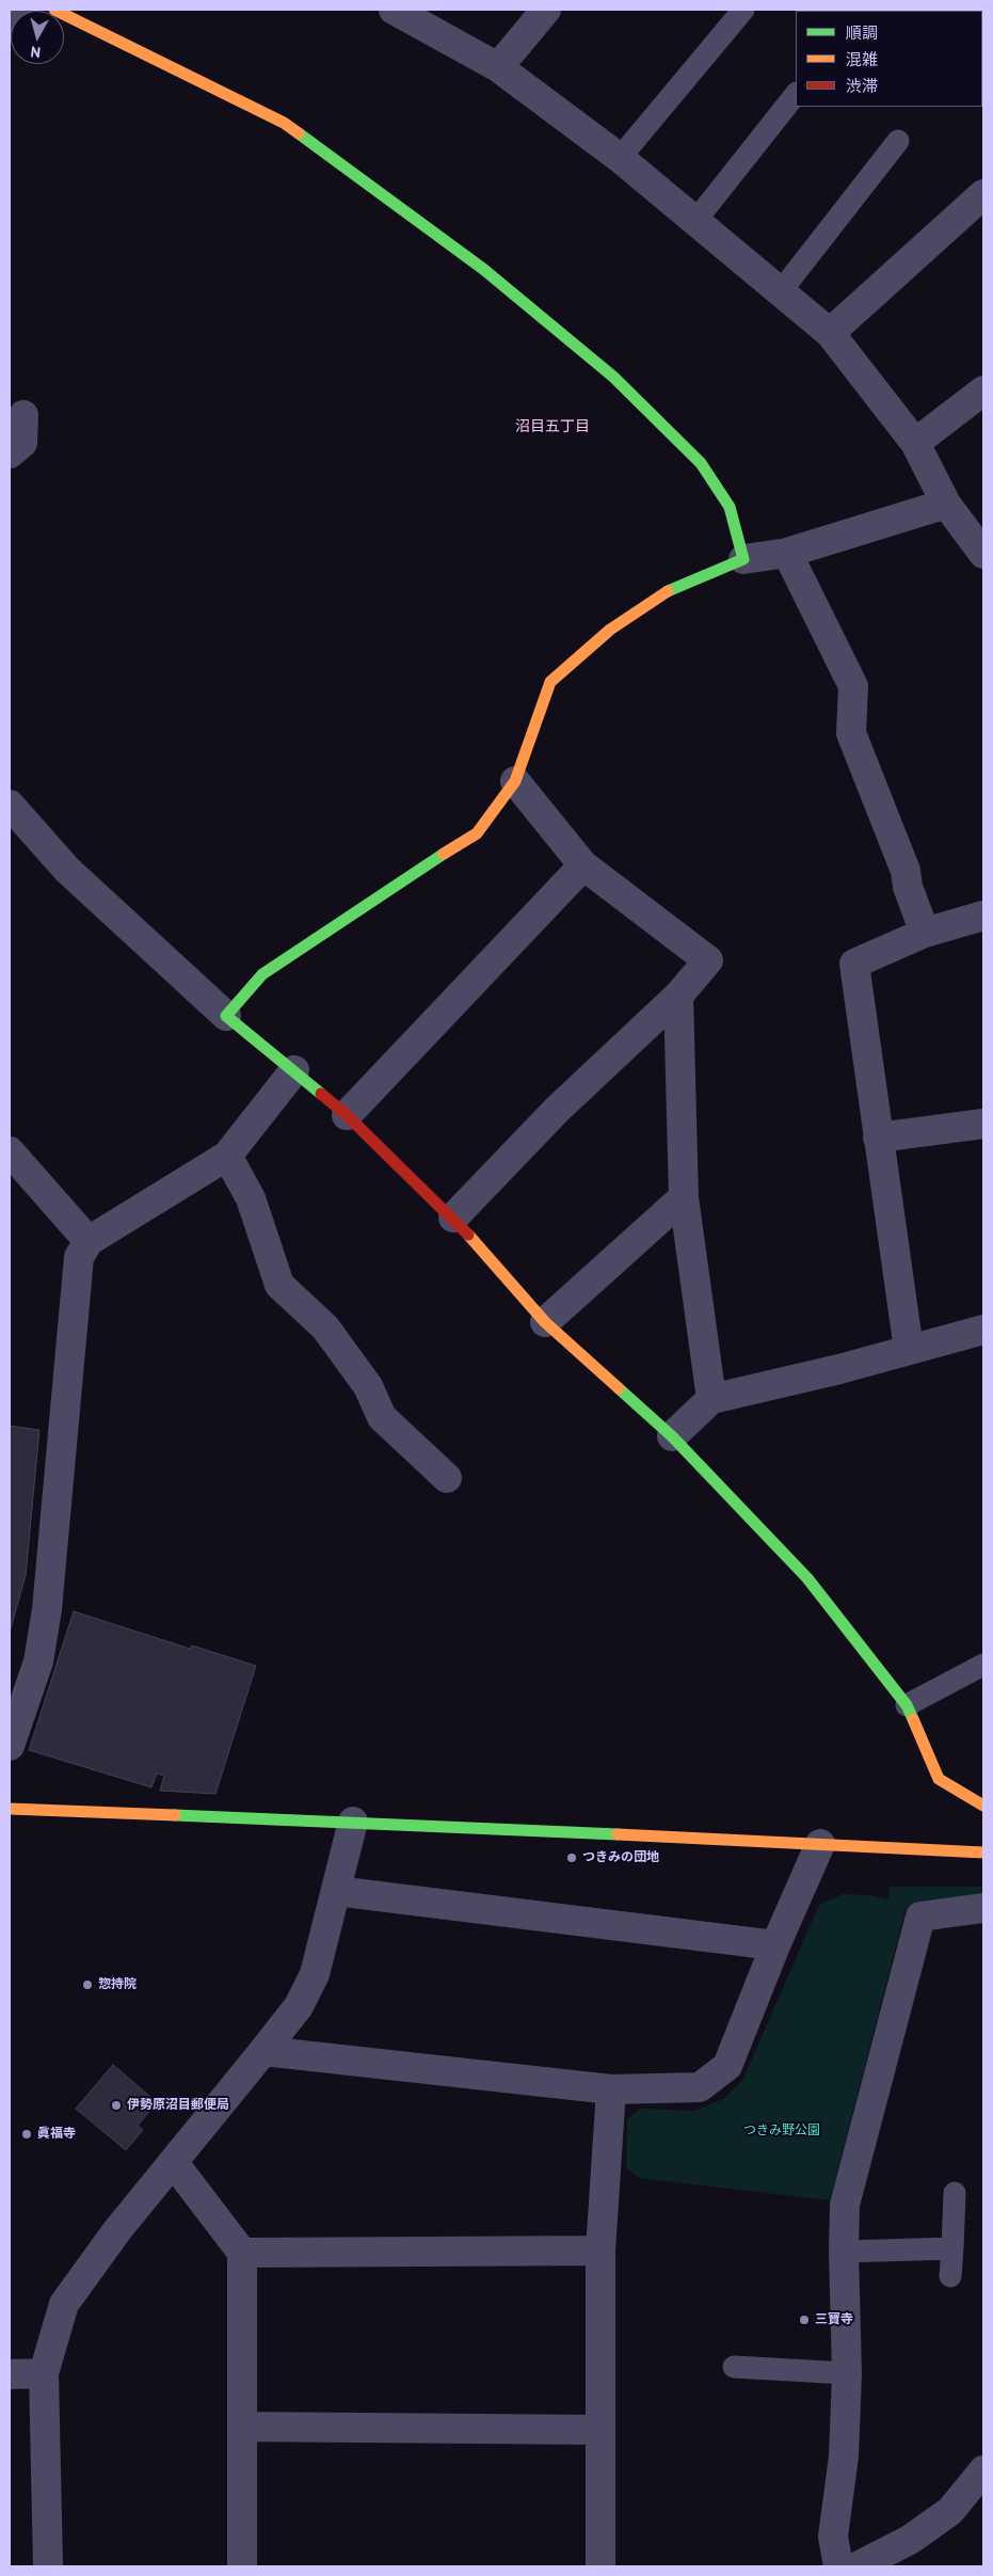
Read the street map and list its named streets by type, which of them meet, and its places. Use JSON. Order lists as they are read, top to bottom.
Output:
{
  "districts": ["沼目五丁目"],
  "parks": ["つきみ野公園"],
  "places": [
    "つきみの団地",
    "惣持院",
    "伊勢原沼目郵便局",
    "眞福寺",
    "三寶寺"
  ],
  "legend": ["順調", "混雑", "渋滞"],
  "north": "bottom"
}
